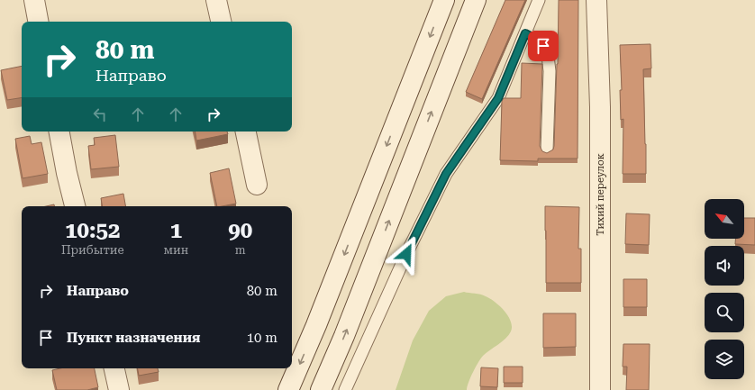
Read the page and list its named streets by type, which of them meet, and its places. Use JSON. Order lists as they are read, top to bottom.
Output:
{
  "streets": {
    "main road": ["Тихий переулок"]
  },
  "north": "top left",
  "page": {
    "turn": ["80 m", "Направо"],
    "eta": [
      "10:52",
      "Прибытие",
      "1",
      "мин",
      "90",
      "m"
    ],
    "list": [
      {
        "name": "Направо",
        "value": "80 m"
      },
      {
        "name": "Пункт назначения",
        "value": "10 m"
      }
    ]
  }
}
